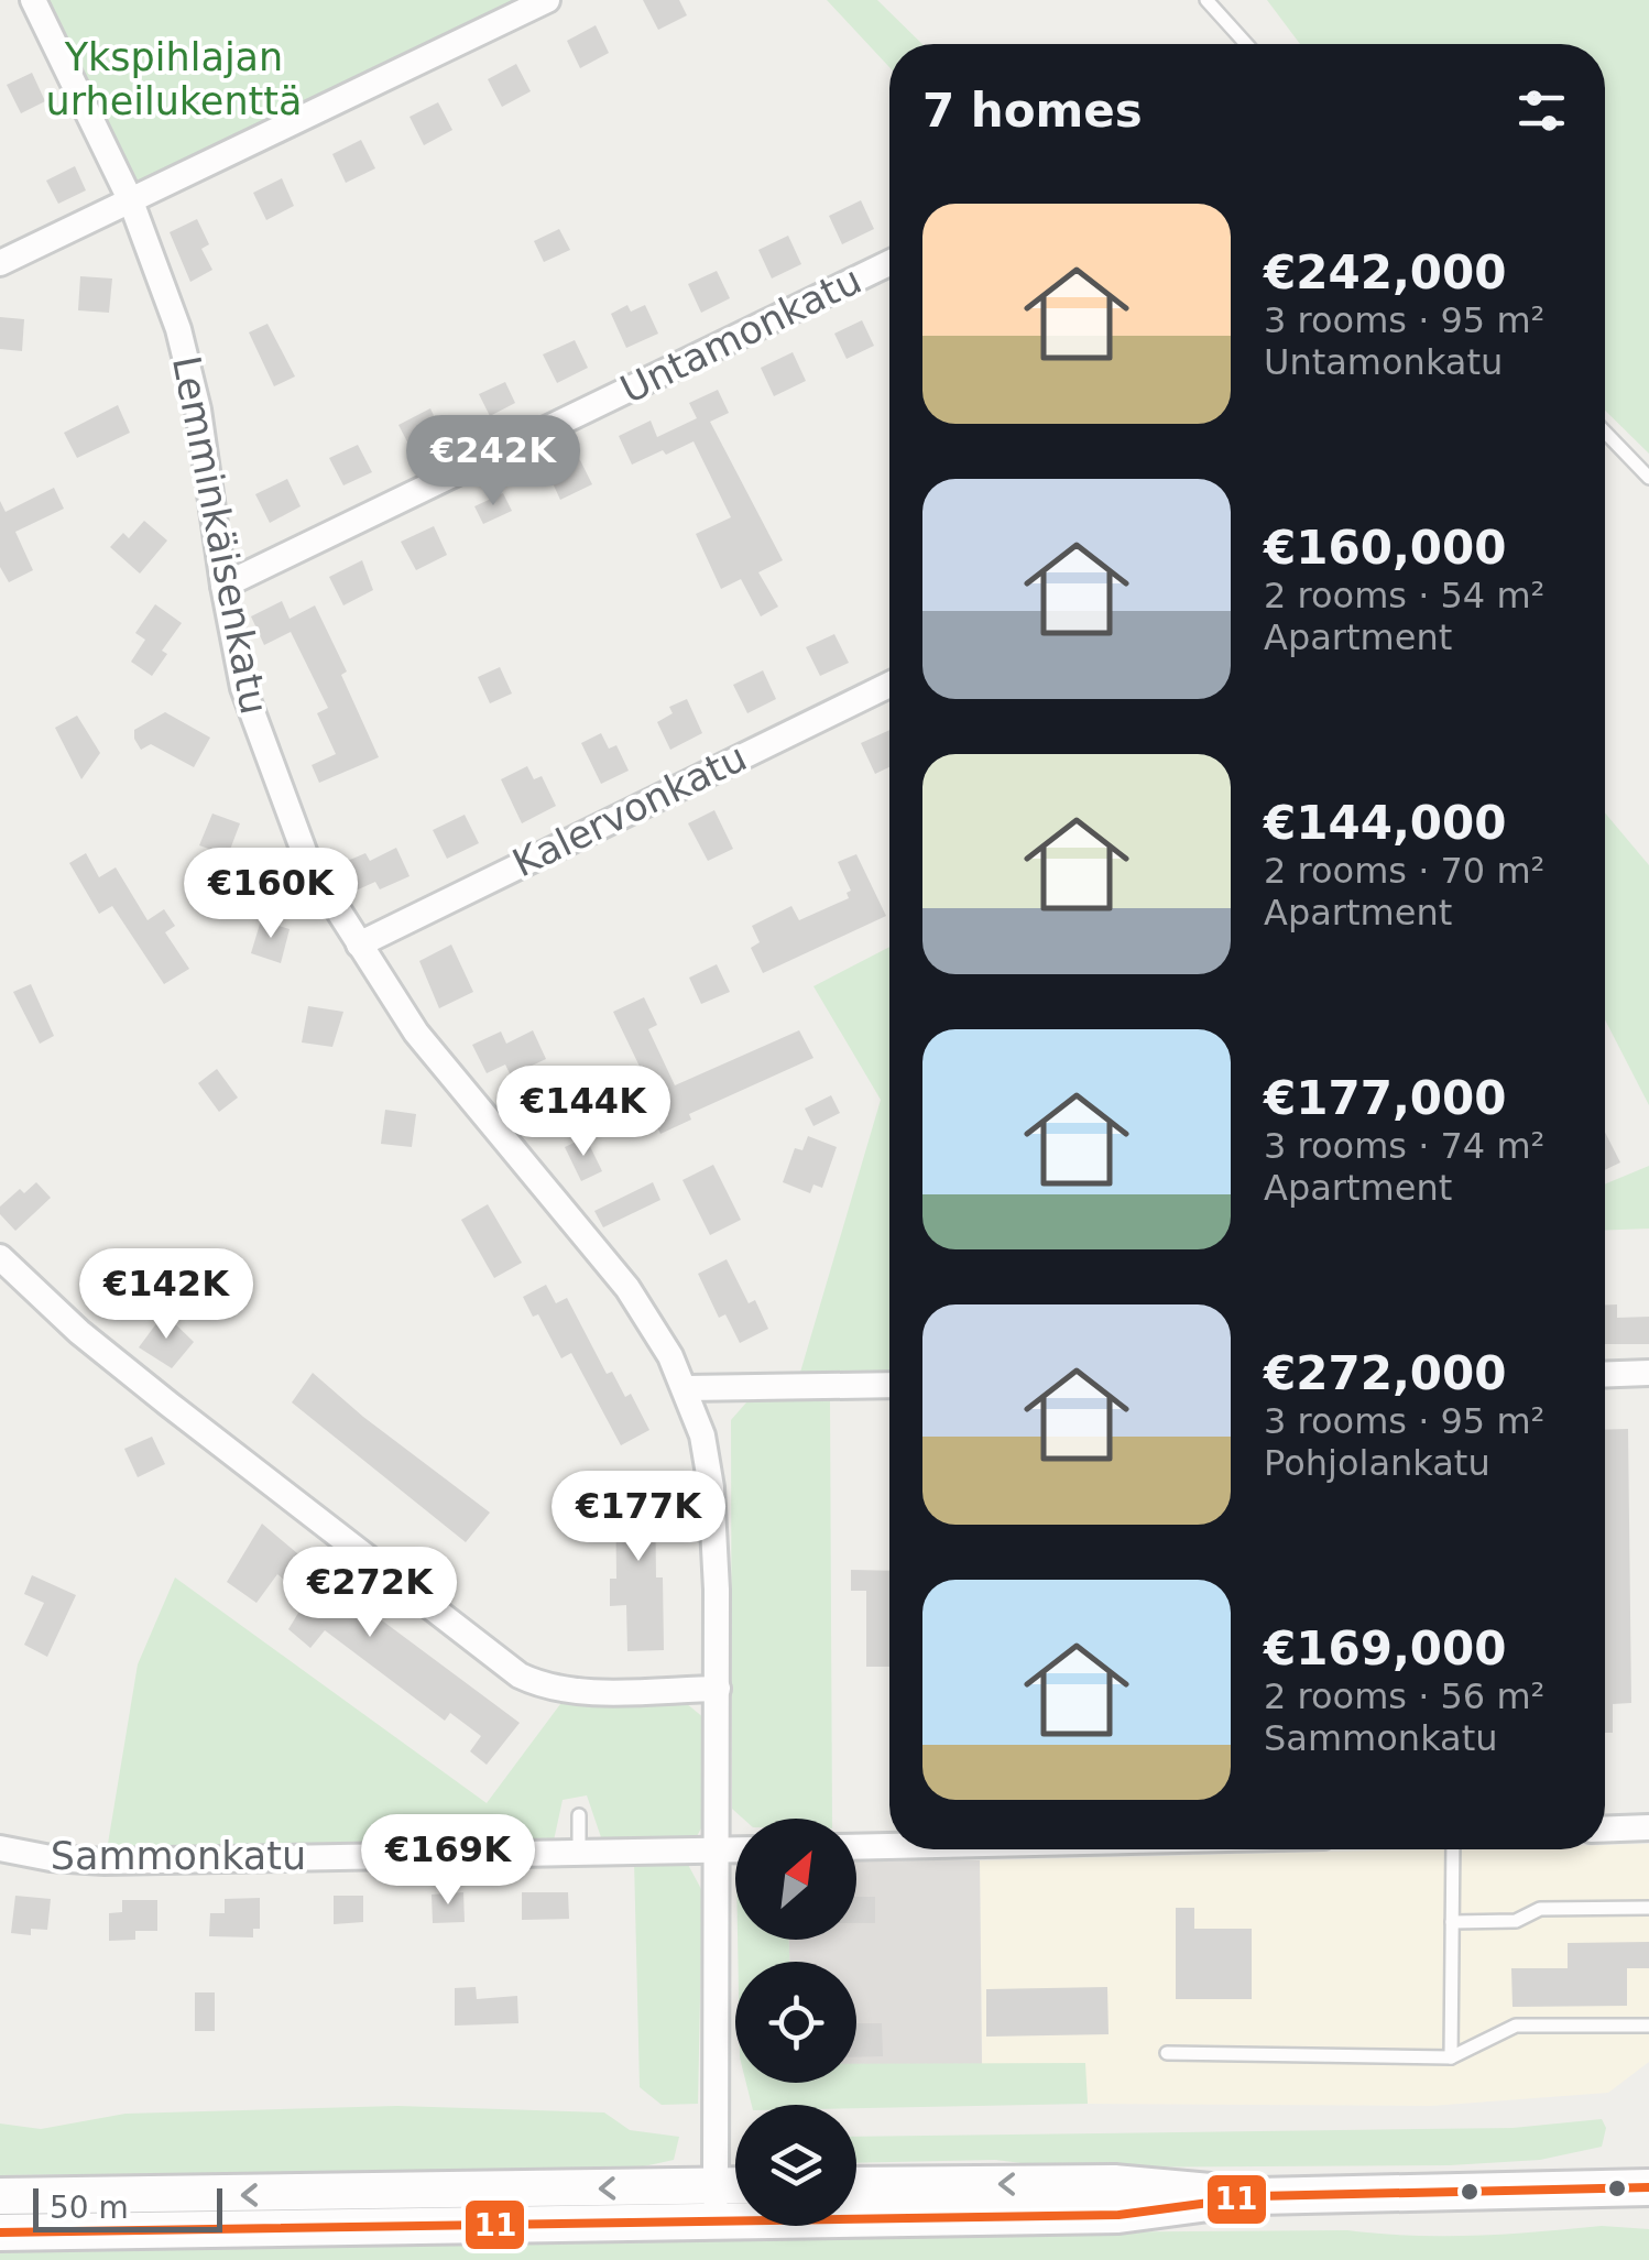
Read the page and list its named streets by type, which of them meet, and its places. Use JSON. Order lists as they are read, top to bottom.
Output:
{
  "streets": {
    "street": [
      "Untamonkatu",
      "Lemminkäisenkatu",
      "Kalervonkatu",
      "Sammonkatu"
    ]
  },
  "crossings": [
    ["Untamonkatu", "Lemminkäisenkatu"],
    ["Lemminkäisenkatu", "Kalervonkatu"],
    ["Lemminkäisenkatu", "Sammonkatu"]
  ],
  "parks": ["Ykspihlajan urheilukenttä"],
  "lines": ["transit line 11"],
  "scale_bar": "50 m",
  "north": "top right",
  "page": {
    "heading": "7 homes",
    "list": [
      {
        "name": "€242,000",
        "note": "3 rooms · 95 m² · Untamonkatu"
      },
      {
        "name": "€160,000",
        "note": "2 rooms · 54 m² · Apartment"
      },
      {
        "name": "€144,000",
        "note": "2 rooms · 70 m² · Apartment"
      },
      {
        "name": "€177,000",
        "note": "3 rooms · 74 m² · Apartment"
      },
      {
        "name": "€272,000",
        "note": "3 rooms · 95 m² · Pohjolankatu"
      },
      {
        "name": "€169,000",
        "note": "2 rooms · 56 m² · Sammonkatu"
      }
    ],
    "price": [
      "€242K",
      "€160K",
      "€144K",
      "€142K",
      "€177K",
      "€272K",
      "€169K"
    ],
    "scale": "50 m"
  }
}
